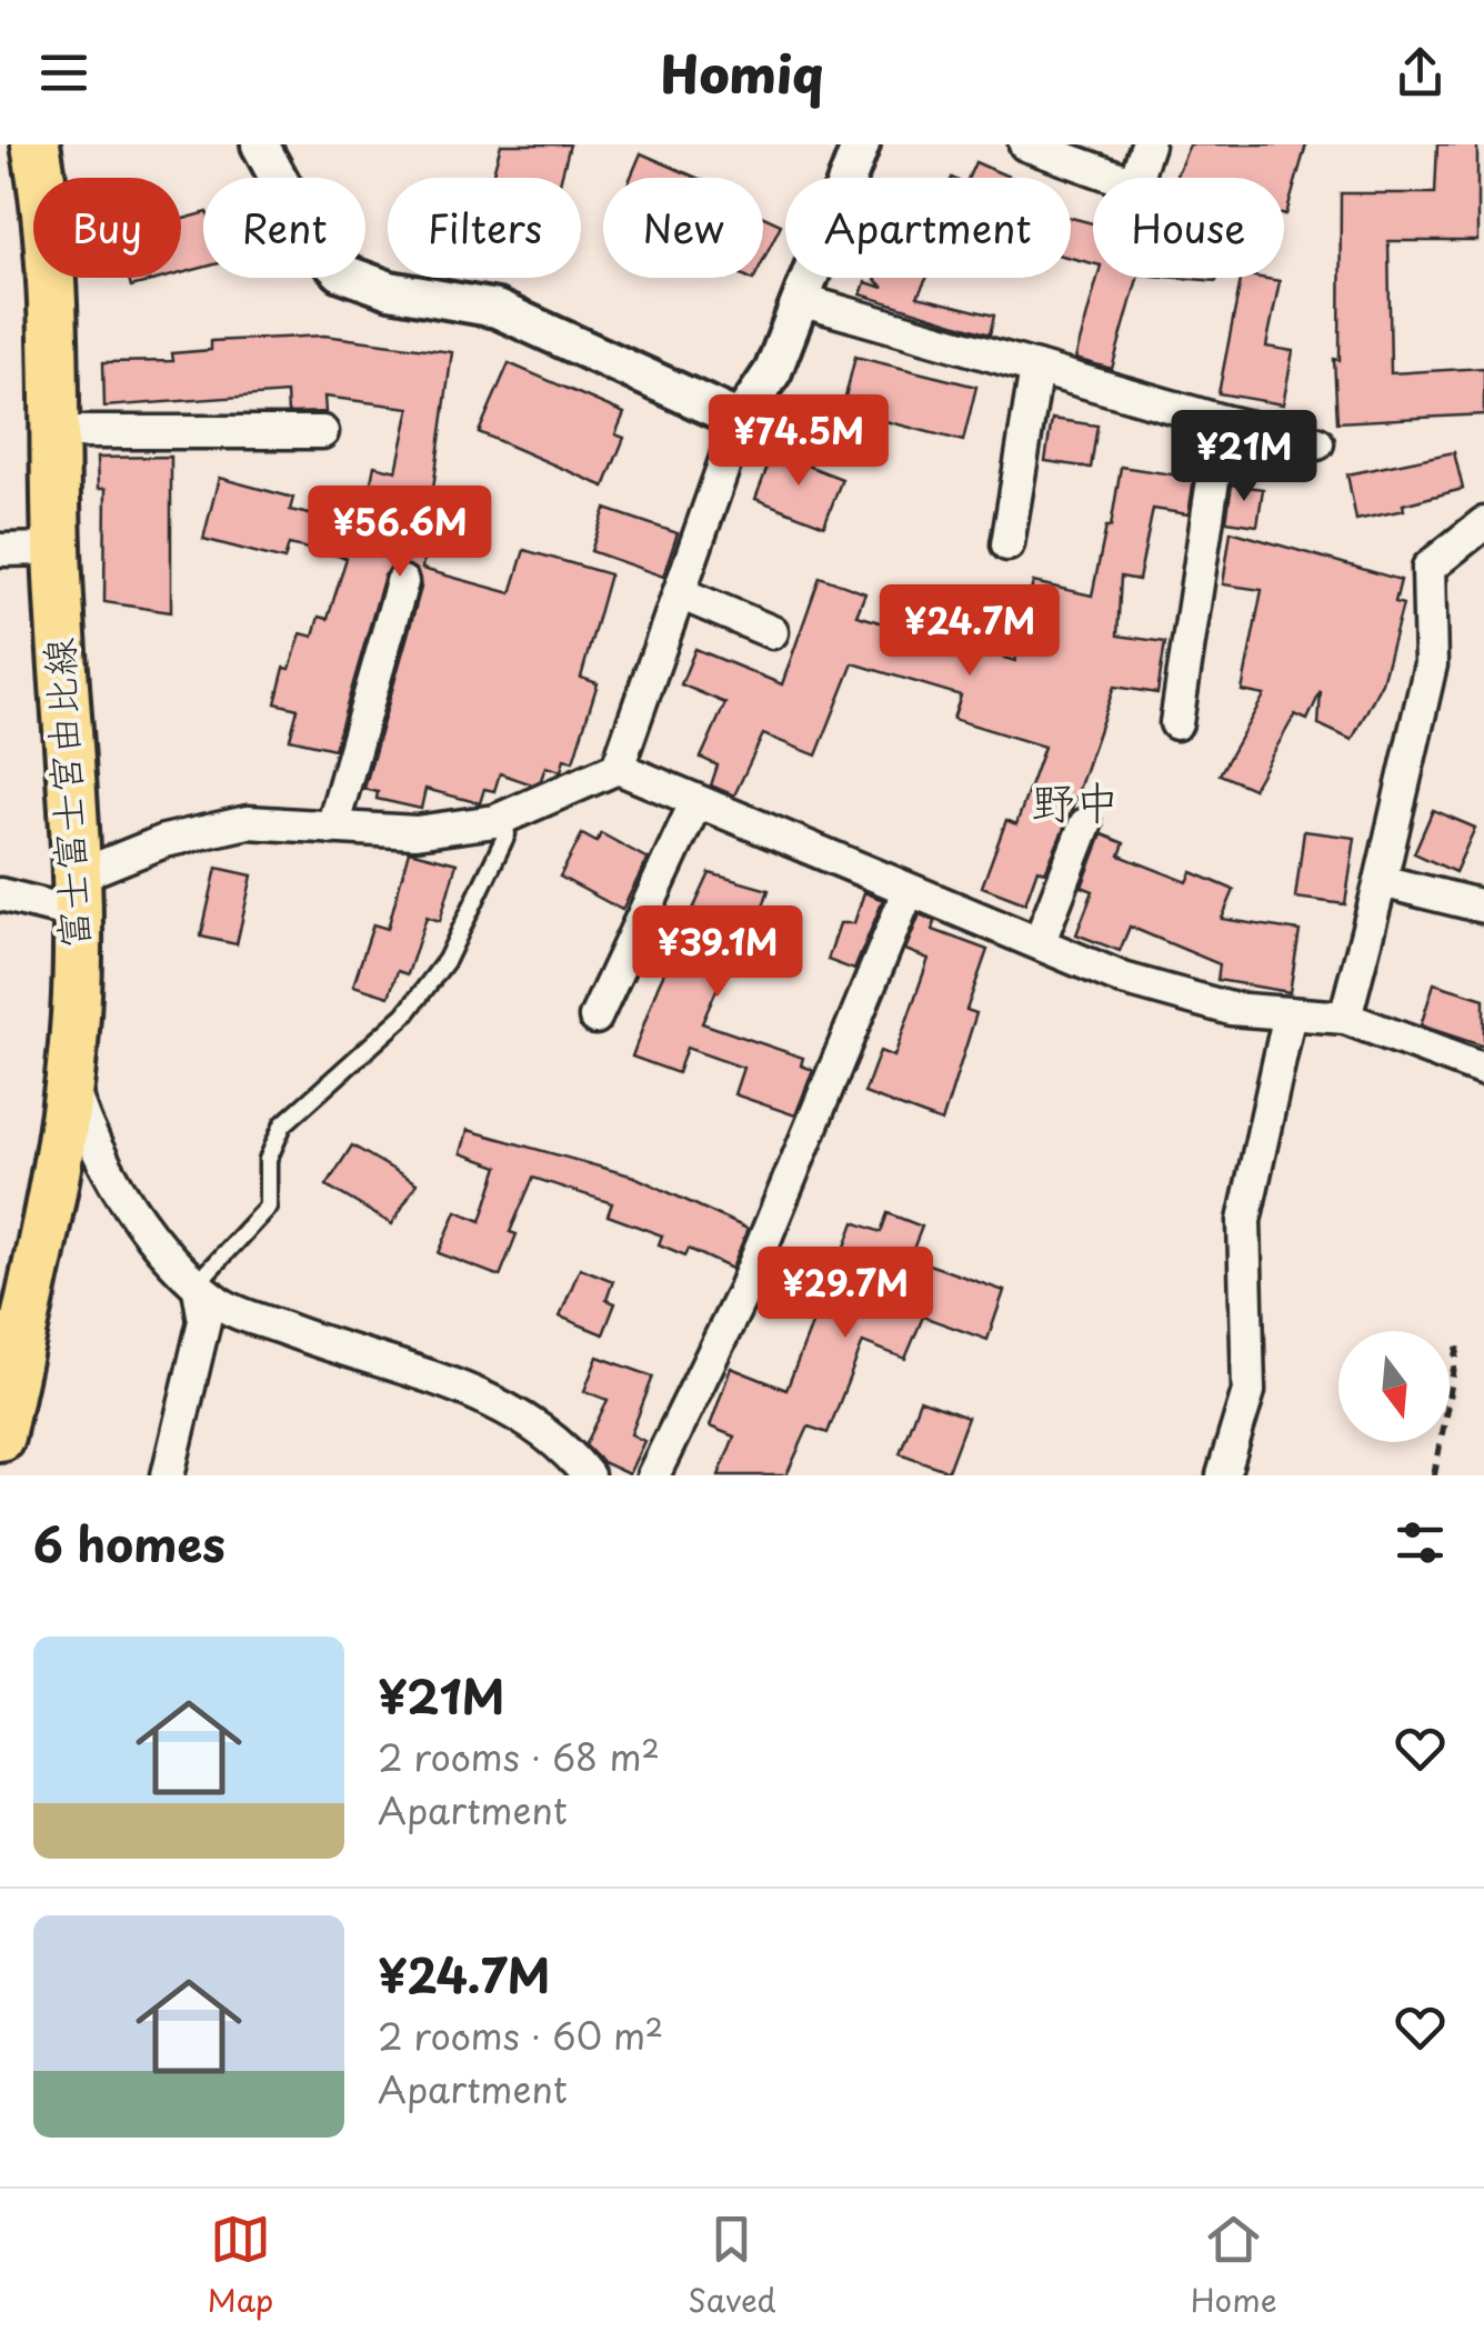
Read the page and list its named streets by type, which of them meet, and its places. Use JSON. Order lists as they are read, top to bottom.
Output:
{
  "streets": {
    "main road": ["富士富士宮由比線"]
  },
  "districts": ["野中"],
  "north": "bottom",
  "page": {
    "header": "Homiq",
    "chip": [
      "Buy",
      "Rent",
      "Filters",
      "New",
      "Apartment",
      "House"
    ],
    "price": [
      "¥74.5M",
      "¥21M",
      "¥56.6M",
      "¥24.7M",
      "¥39.1M",
      "¥29.7M"
    ],
    "heading": "6 homes",
    "list": [
      {
        "name": "¥21M",
        "note": "2 rooms · 68 m² · Apartment"
      },
      {
        "name": "¥24.7M",
        "note": "2 rooms · 60 m² · Apartment"
      }
    ],
    "tabs": ["Map", "Saved", "Home"]
  }
}
